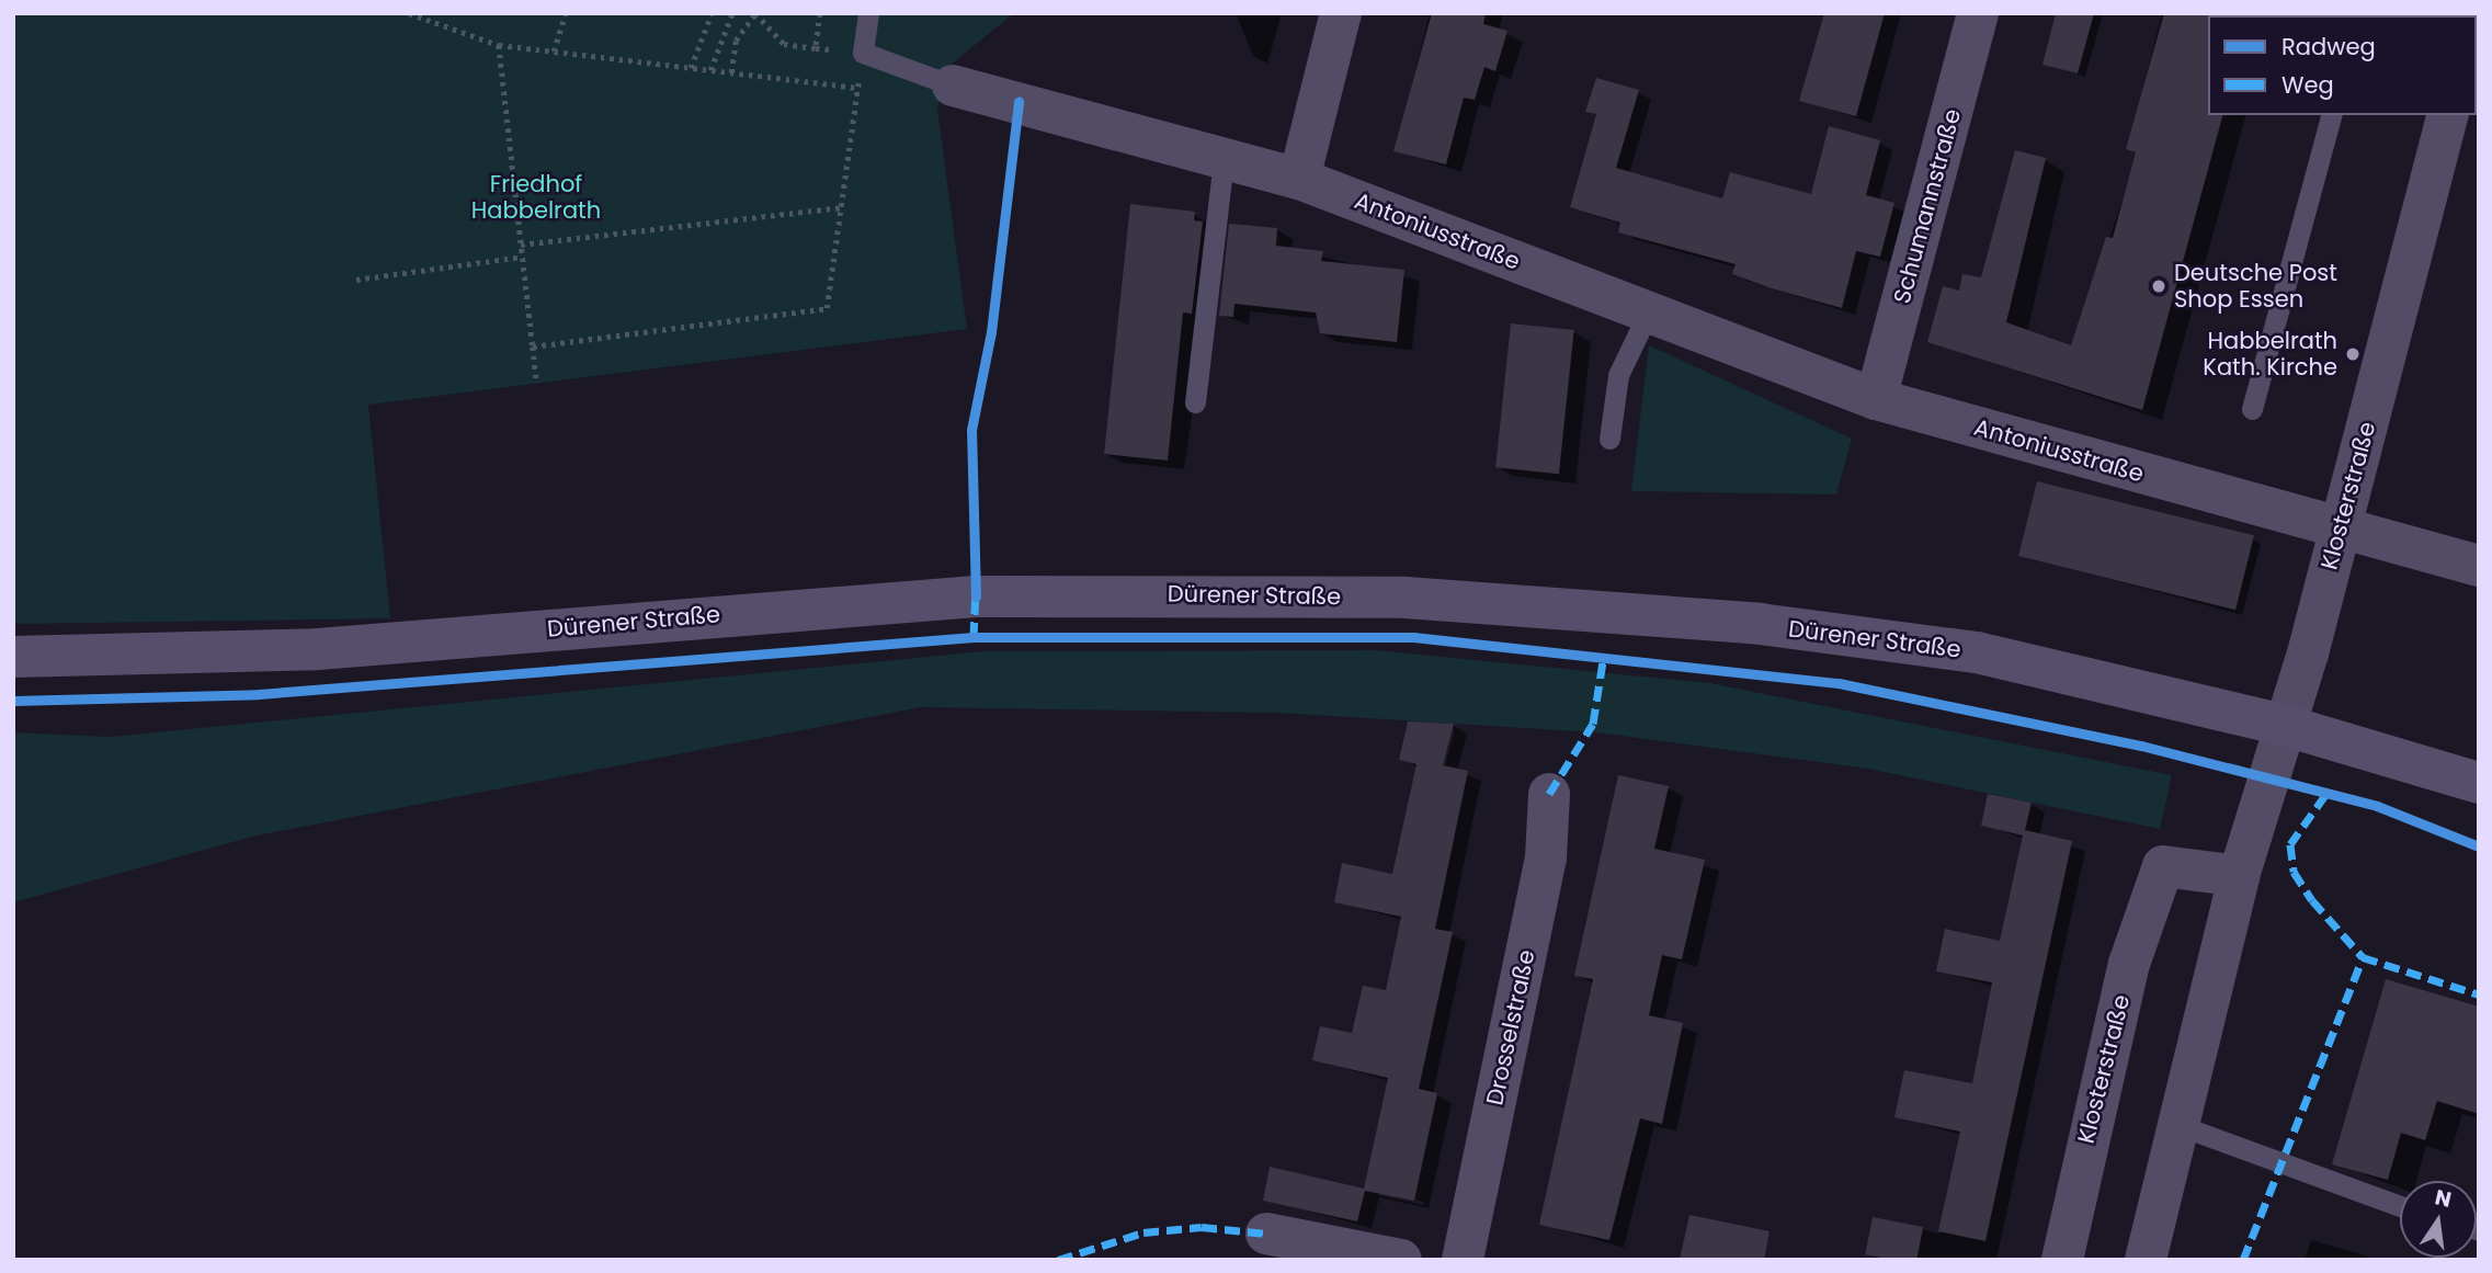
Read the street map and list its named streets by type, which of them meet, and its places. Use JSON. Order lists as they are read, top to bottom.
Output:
{
  "streets": {
    "main road": ["Dürener Straße"],
    "street": [
      "Schumannstraße",
      "Antoniusstraße",
      "Klosterstraße",
      "Drosselstraße"
    ]
  },
  "crossings": [
    ["Schumannstraße", "Antoniusstraße"],
    ["Antoniusstraße", "Klosterstraße"],
    ["Klosterstraße", "Dürener Straße"]
  ],
  "parks": ["Friedhof Habbelrath"],
  "places": ["Deutsche Post Shop Essen", "Habbelrath Kath. Kirche"],
  "legend": ["Radweg", "Weg"],
  "north": "top"
}
